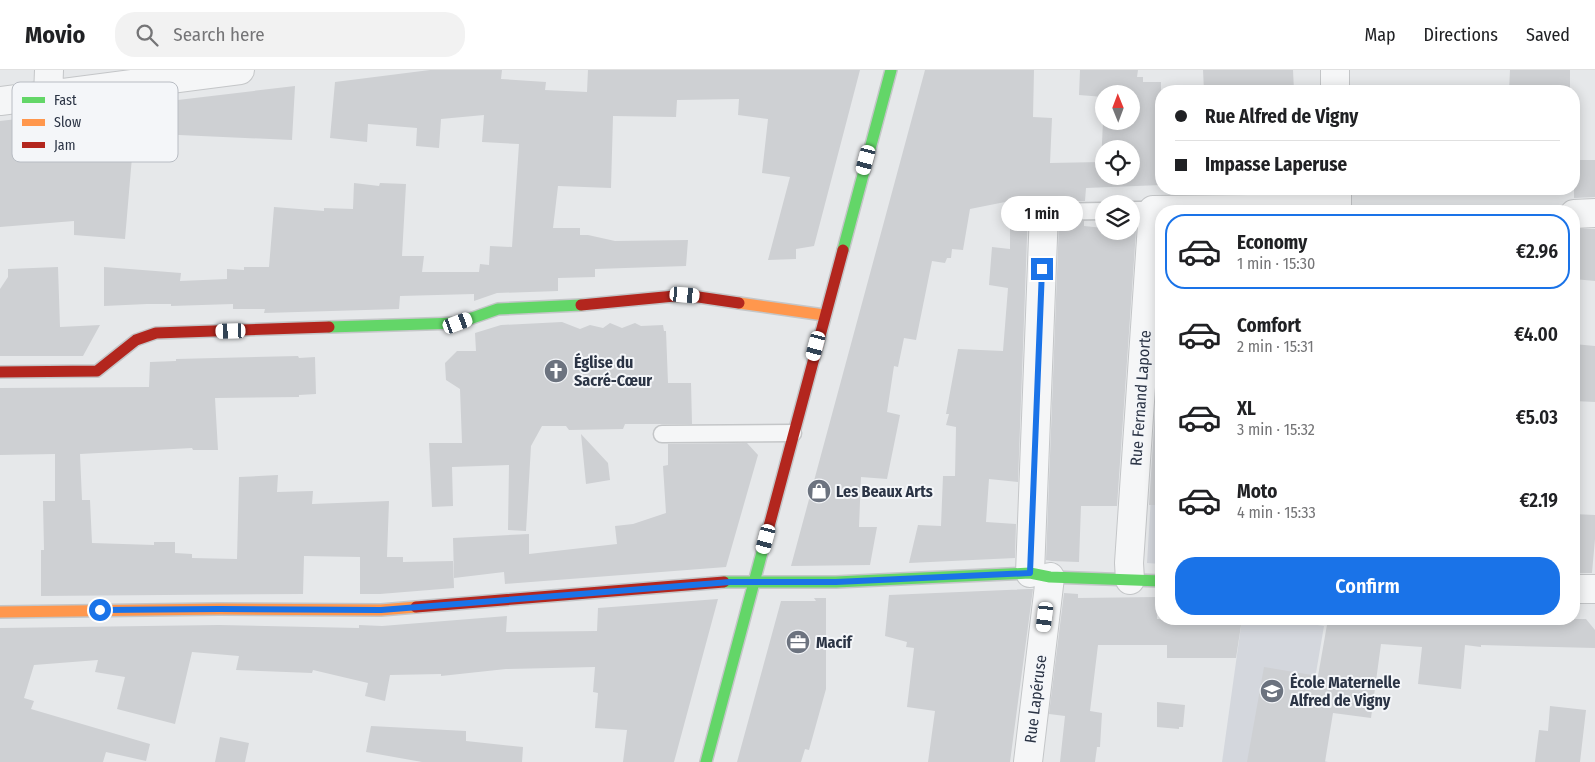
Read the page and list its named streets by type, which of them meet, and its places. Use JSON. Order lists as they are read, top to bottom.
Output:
{
  "streets": {
    "street": ["Rue Fernand Laporte", "Rue Lapéruse"]
  },
  "places": {
    "church": ["Église du Sacré-Cœur"],
    "shop": ["Les Beaux Arts"],
    "office": ["Macif"],
    "school or university": ["École Maternelle Alfred de Vigny"]
  },
  "legend": ["Fast", "Slow", "Jam"],
  "north": "top",
  "page": {
    "header": "Movio",
    "search": "Search here",
    "nav": ["Map", "Directions", "Saved"],
    "banner": ["Rue Alfred de Vigny", "Impasse Laperuse"],
    "bubble": "1 min",
    "list": [
      {
        "name": "Economy",
        "note": "1 min · 15:30",
        "value": "€2.96"
      },
      {
        "name": "Comfort",
        "note": "2 min · 15:31",
        "value": "€4.00"
      },
      {
        "name": "XL",
        "note": "3 min · 15:32",
        "value": "€5.03"
      },
      {
        "name": "Moto",
        "note": "4 min · 15:33",
        "value": "€2.19"
      }
    ],
    "buttons": "Confirm"
  }
}
